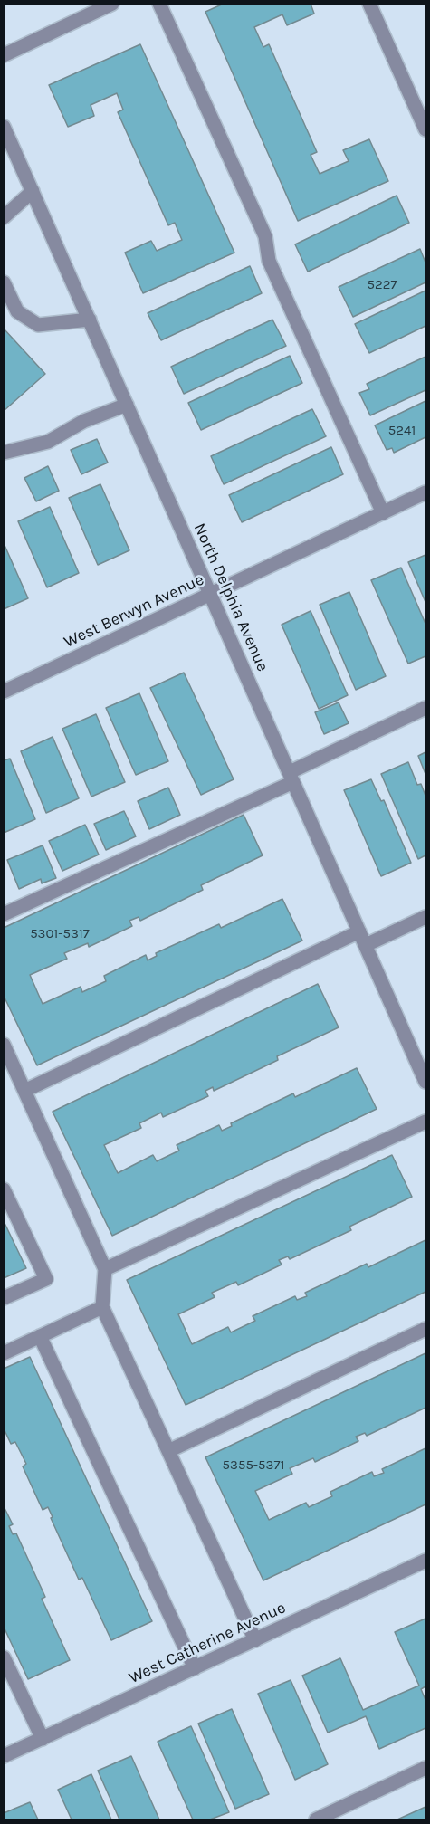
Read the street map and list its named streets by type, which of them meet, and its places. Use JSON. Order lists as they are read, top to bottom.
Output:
{
  "streets": {
    "street": ["North Delphia Avenue", "West Berwyn Avenue", "West Catherine Avenue"]
  },
  "crossings": [
    ["North Delphia Avenue", "West Berwyn Avenue"]
  ],
  "house_numbers": [
    "5227",
    "5241",
    "5301-5317",
    "5355-5371"
  ]
}
